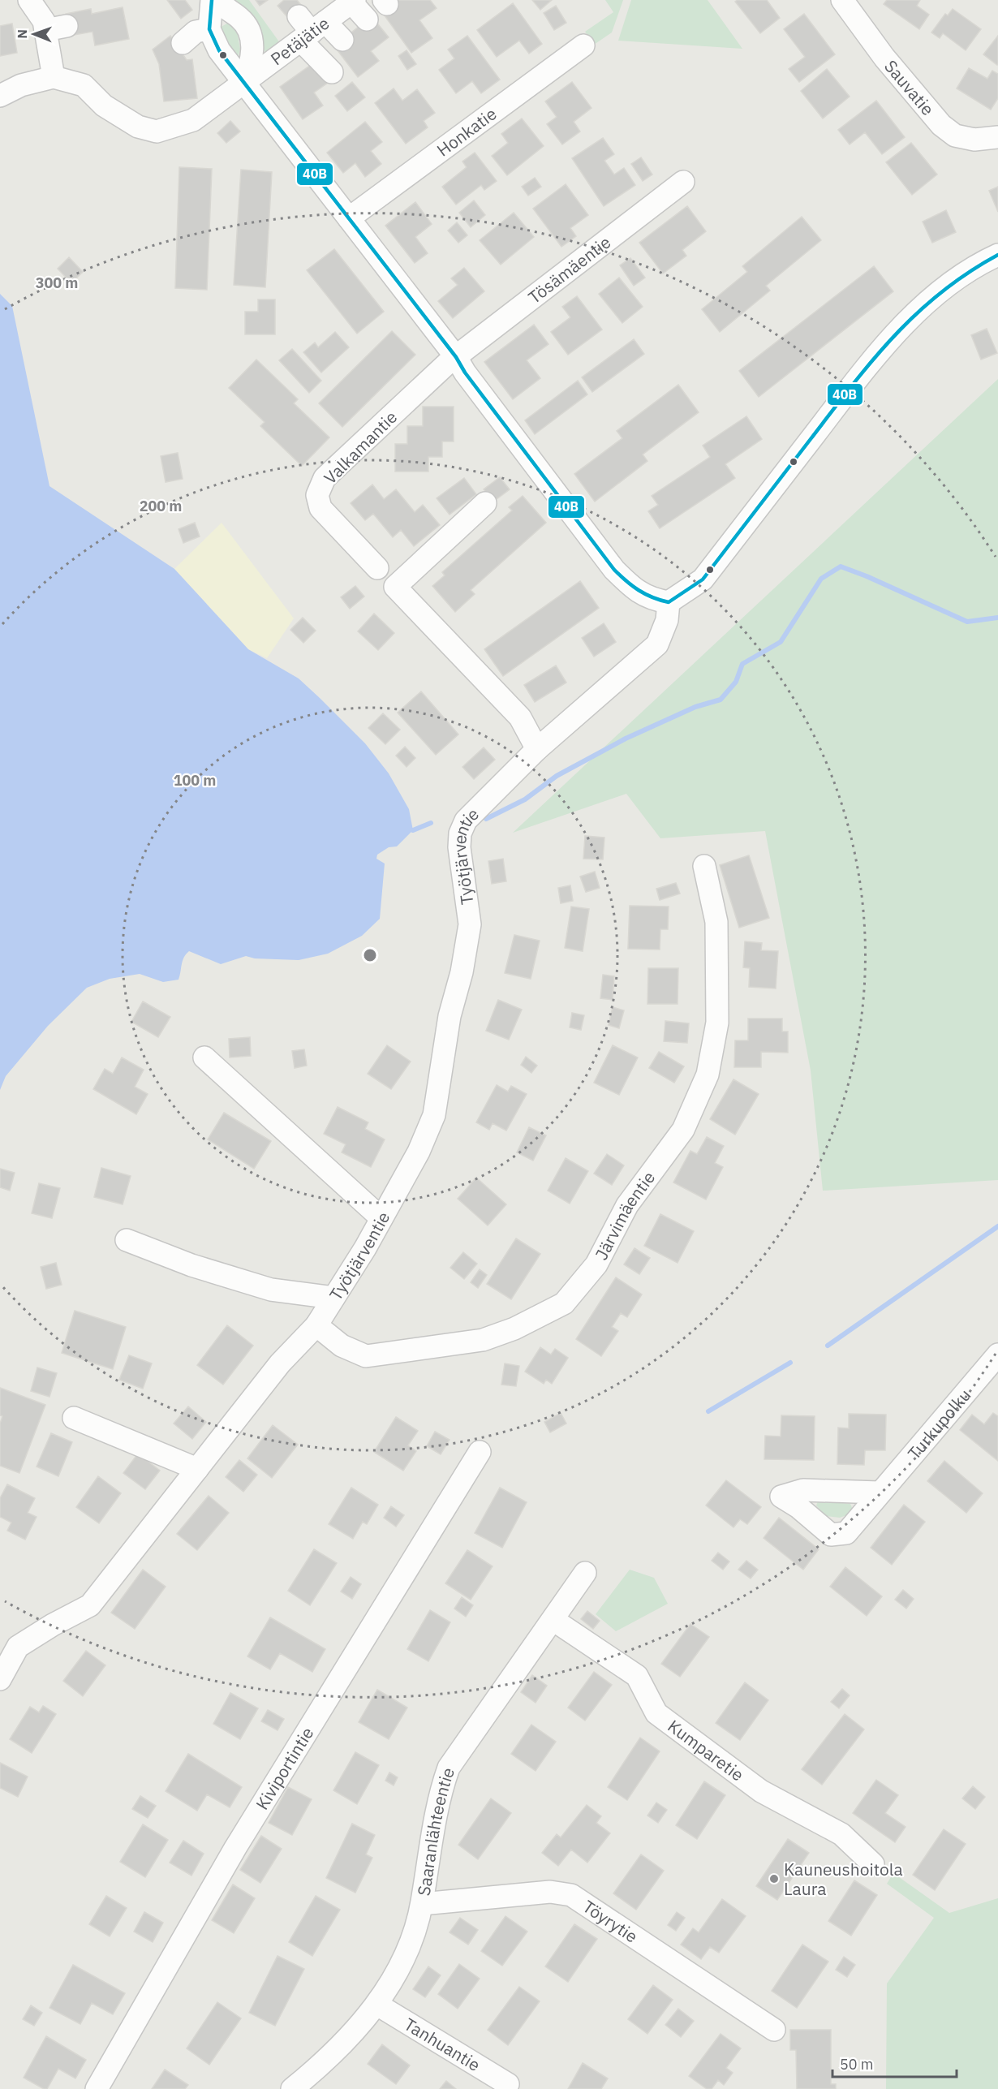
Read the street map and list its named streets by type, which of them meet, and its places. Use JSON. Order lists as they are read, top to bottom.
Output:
{
  "streets": {
    "street": [
      "Petäjätie",
      "Sauvatie",
      "Honkatie",
      "Tösämäentie",
      "Valkamantie",
      "Työtjärventie",
      "Järvimäentie",
      "Turkupolku",
      "Kumparetie",
      "Kiviportintie",
      "Saaranlähteentie",
      "Töyrytie",
      "Tanhuantie"
    ]
  },
  "crossings": [
    ["Tösämäentie", "Valkamantie"],
    ["Työtjärventie", "Järvimäentie"],
    ["Kumparetie", "Saaranlähteentie"],
    ["Saaranlähteentie", "Töyrytie"],
    ["Saaranlähteentie", "Tanhuantie"]
  ],
  "places": ["Kauneushoitola Laura"],
  "lines": ["transit line 40B"],
  "scale_bar": "50 m",
  "north": "left",
  "rings": ["300 m", "200 m", "100 m"]
}
